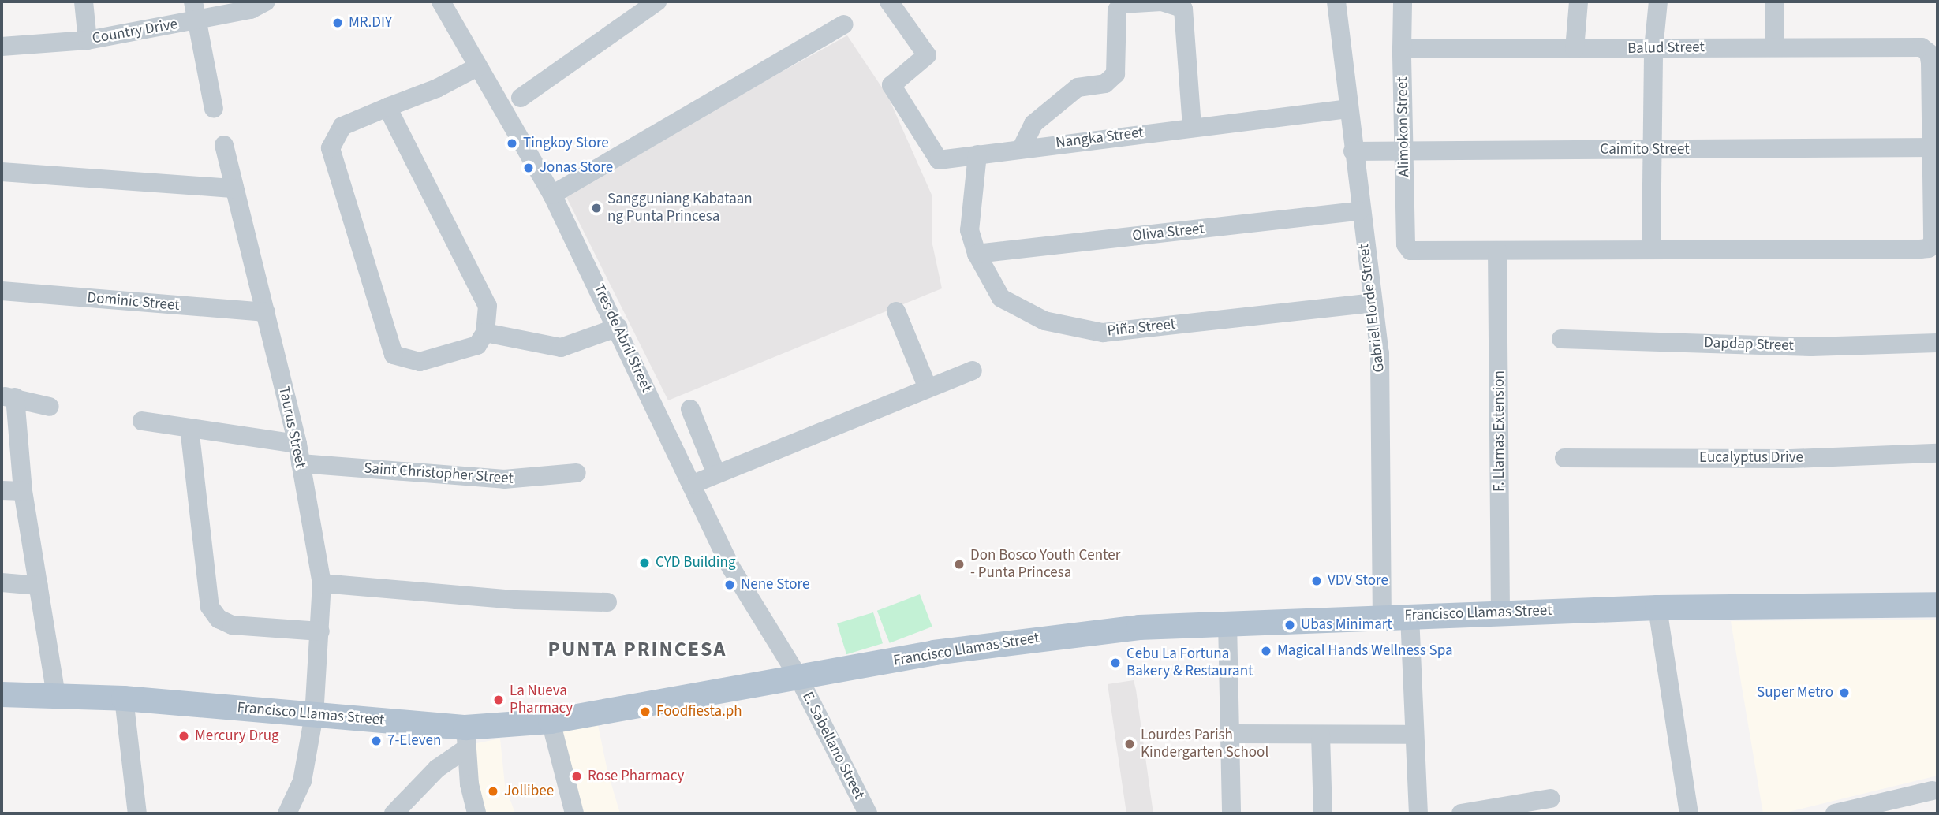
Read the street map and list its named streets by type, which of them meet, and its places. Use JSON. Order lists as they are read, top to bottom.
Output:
{
  "streets": {
    "main road": ["Francisco Llamas Street"],
    "street": [
      "Country Drive",
      "Balud Street",
      "Alimokon Street",
      "Nangka Street",
      "Caimito Street",
      "Oliva Street",
      "Dominic Street",
      "Gabriel Elorde Street",
      "Piña Street",
      "Tres de Abril Street",
      "Dapdap Street",
      "Taurus Street",
      "F. Llamas Extension",
      "Eucalyptus Drive",
      "Saint Christopher Street",
      "E. Sabellano Street"
    ]
  },
  "crossings": [
    ["Balud Street", "Alimokon Street"],
    ["Balud Street", "Caimito Street"],
    ["Alimokon Street", "Caimito Street"],
    ["Alimokon Street", "F. Llamas Extension"],
    ["Nangka Street", "Gabriel Elorde Street"],
    ["Nangka Street", "Piña Street"],
    ["Caimito Street", "Gabriel Elorde Street"],
    ["Oliva Street", "Gabriel Elorde Street"],
    ["Oliva Street", "Piña Street"],
    ["Dominic Street", "Taurus Street"],
    ["Gabriel Elorde Street", "Piña Street"],
    ["Gabriel Elorde Street", "Francisco Llamas Street"],
    ["Tres de Abril Street", "Francisco Llamas Street"],
    ["Tres de Abril Street", "E. Sabellano Street"],
    ["Taurus Street", "Saint Christopher Street"],
    ["Taurus Street", "Francisco Llamas Street"],
    ["F. Llamas Extension", "Francisco Llamas Street"],
    ["Francisco Llamas Street", "E. Sabellano Street"]
  ],
  "districts": ["PUNTA PRINCESA"],
  "places": [
    "MR.DIY",
    "Tingkoy Store",
    "Jonas Store",
    "Sangguniang Kabataan ng Punta Princesa",
    "CYD Building",
    "Don Bosco Youth Center - Punta Princesa",
    "VDV Store",
    "Nene Store",
    "Ubas Minimart",
    "Magical Hands Wellness Spa",
    "Cebu La Fortuna Bakery & Restaurant",
    "Super Metro",
    "La Nueva Pharmacy",
    "Foodfiesta.ph",
    "Mercury Drug",
    "7-Eleven",
    "Lourdes Parish Kindergarten School",
    "Rose Pharmacy",
    "Jollibee"
  ]
}
